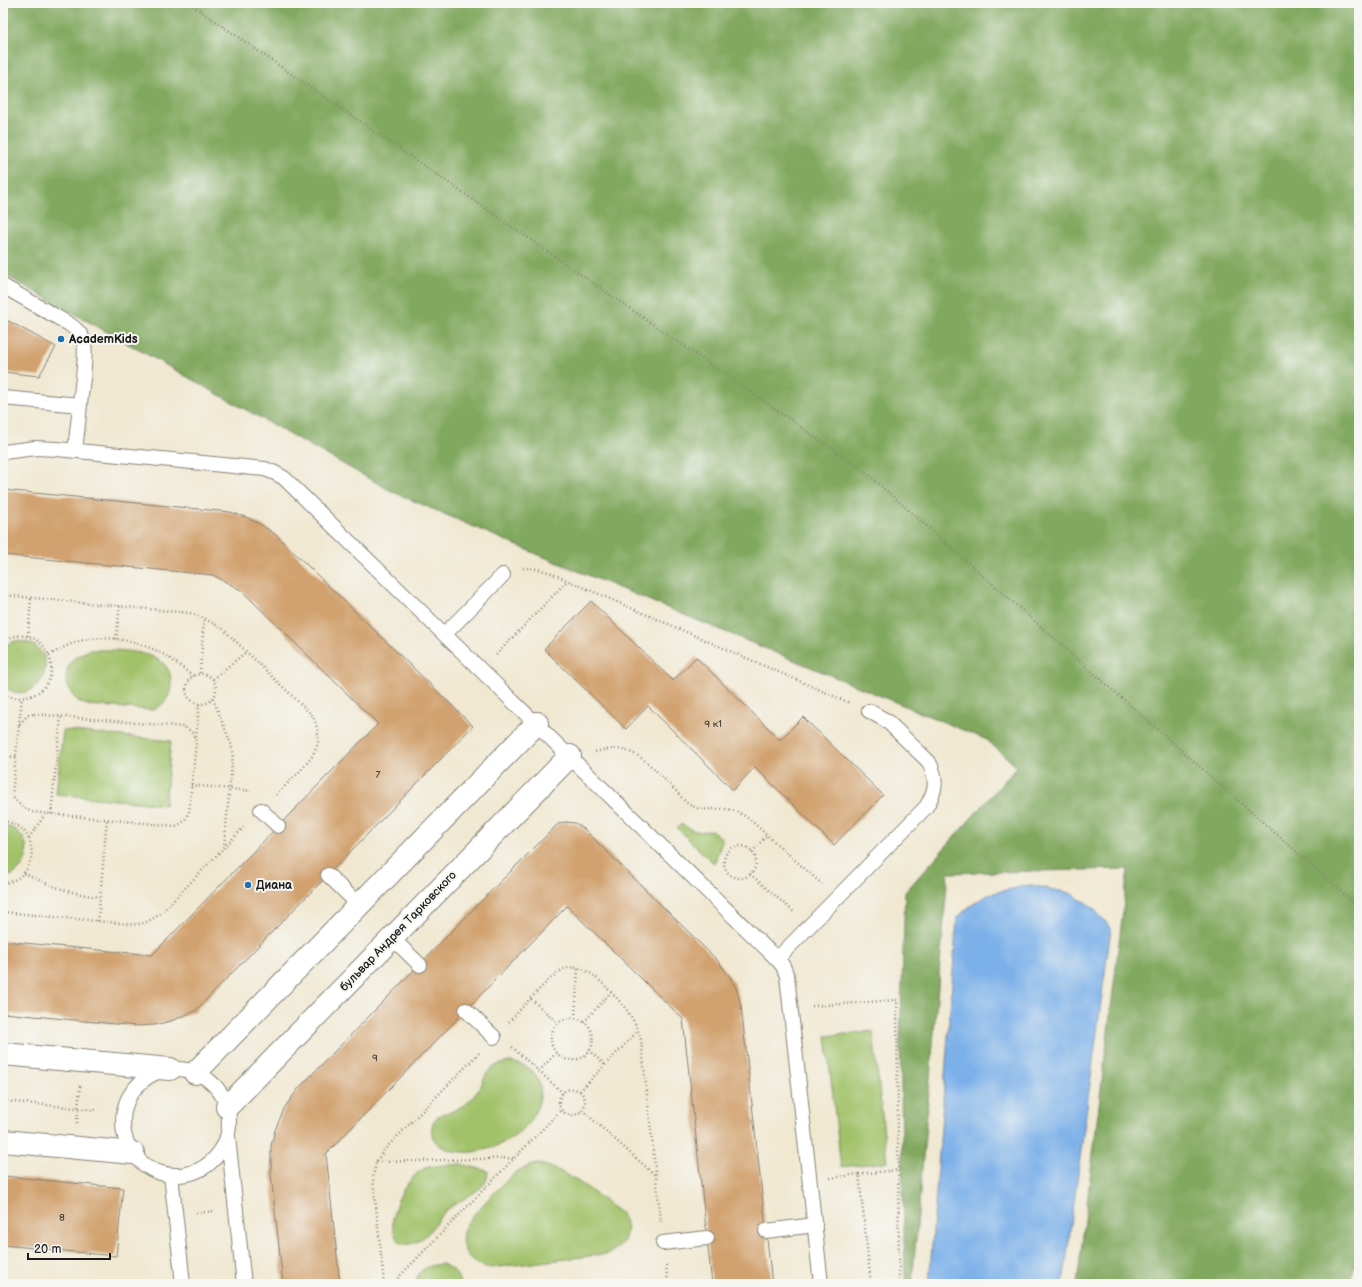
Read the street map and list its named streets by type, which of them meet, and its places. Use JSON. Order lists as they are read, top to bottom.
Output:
{
  "streets": {
    "street": ["бульвар Андрея Тарковского"]
  },
  "places": ["AcademKids", "Диана"],
  "house_numbers": [
    "9 к1",
    "7",
    "9",
    "8"
  ],
  "scale_bar": "20 m"
}
